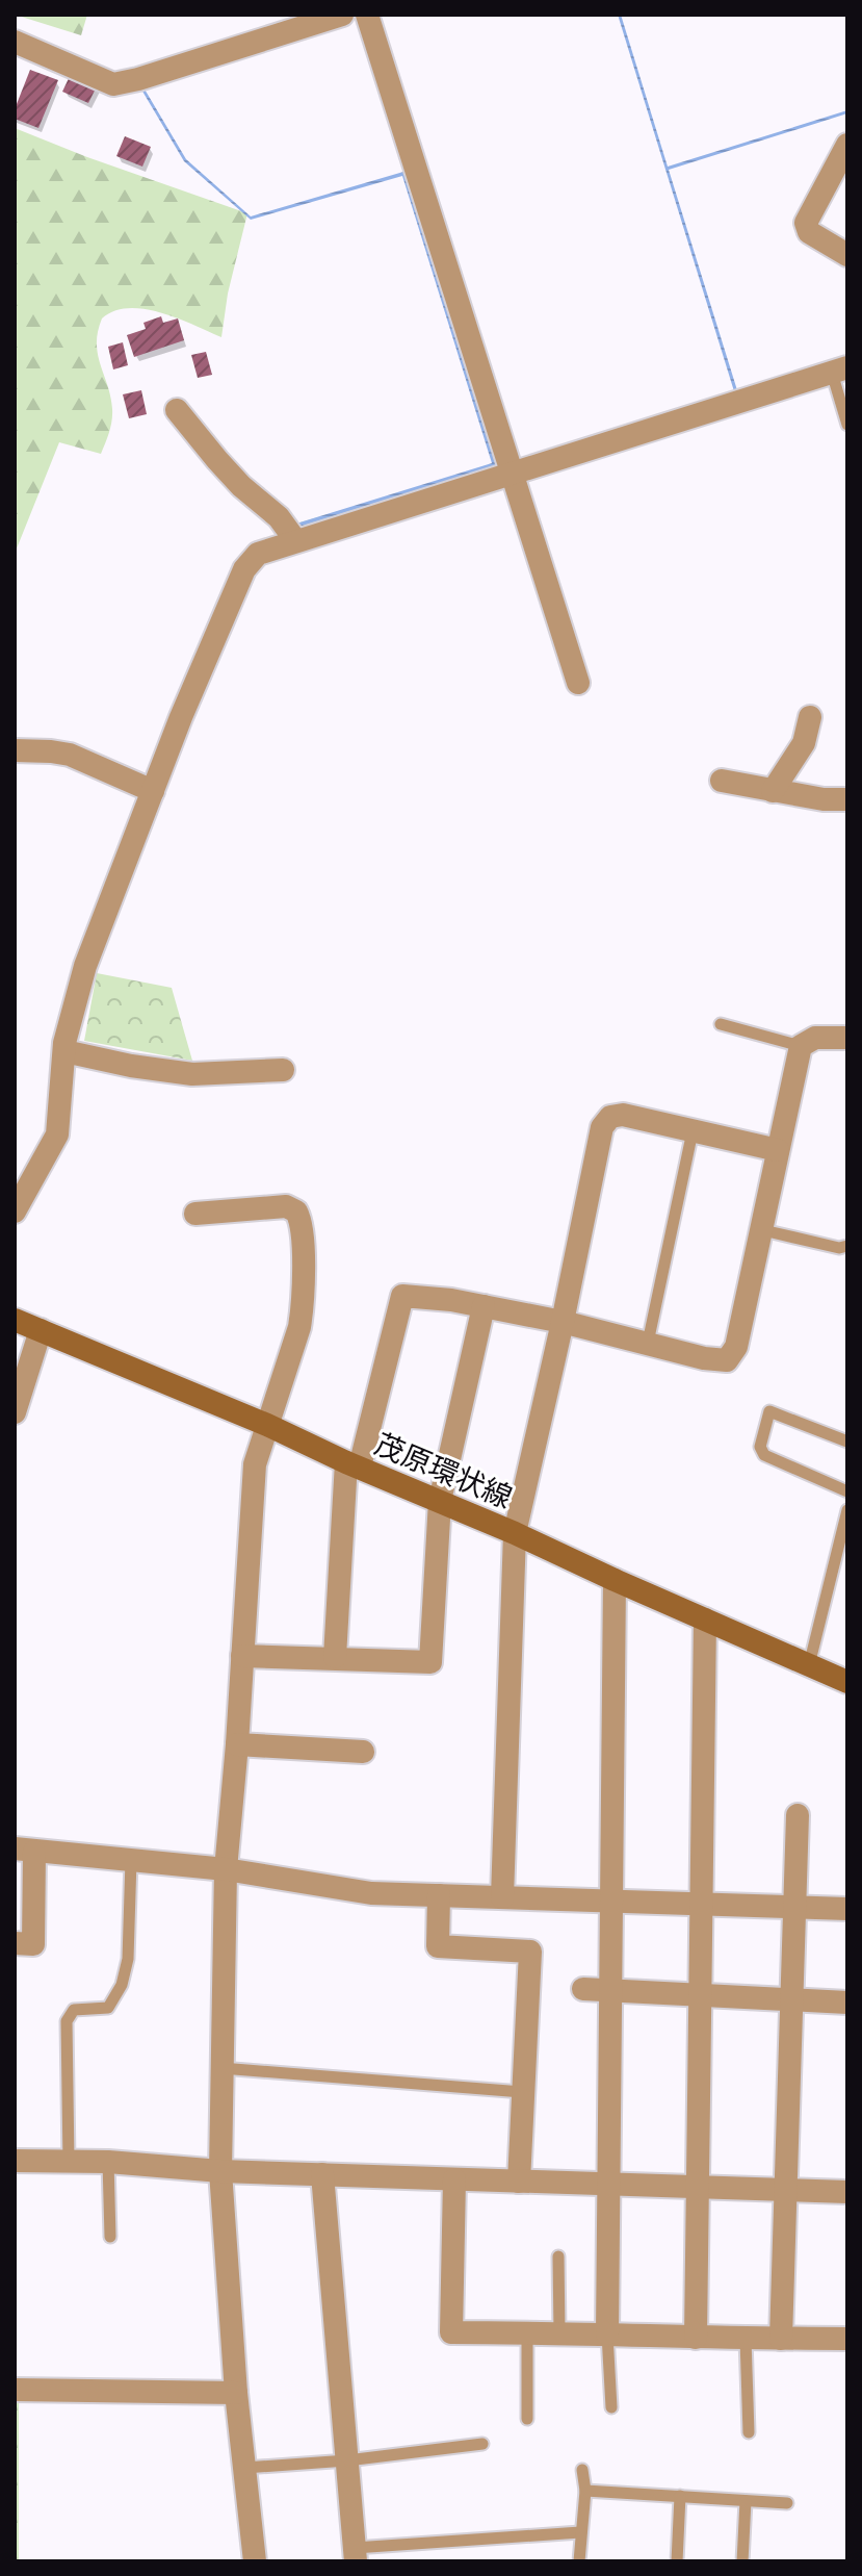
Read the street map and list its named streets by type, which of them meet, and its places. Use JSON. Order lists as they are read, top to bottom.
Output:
{
  "streets": {
    "main road": ["茂原環状線"]
  }
}
